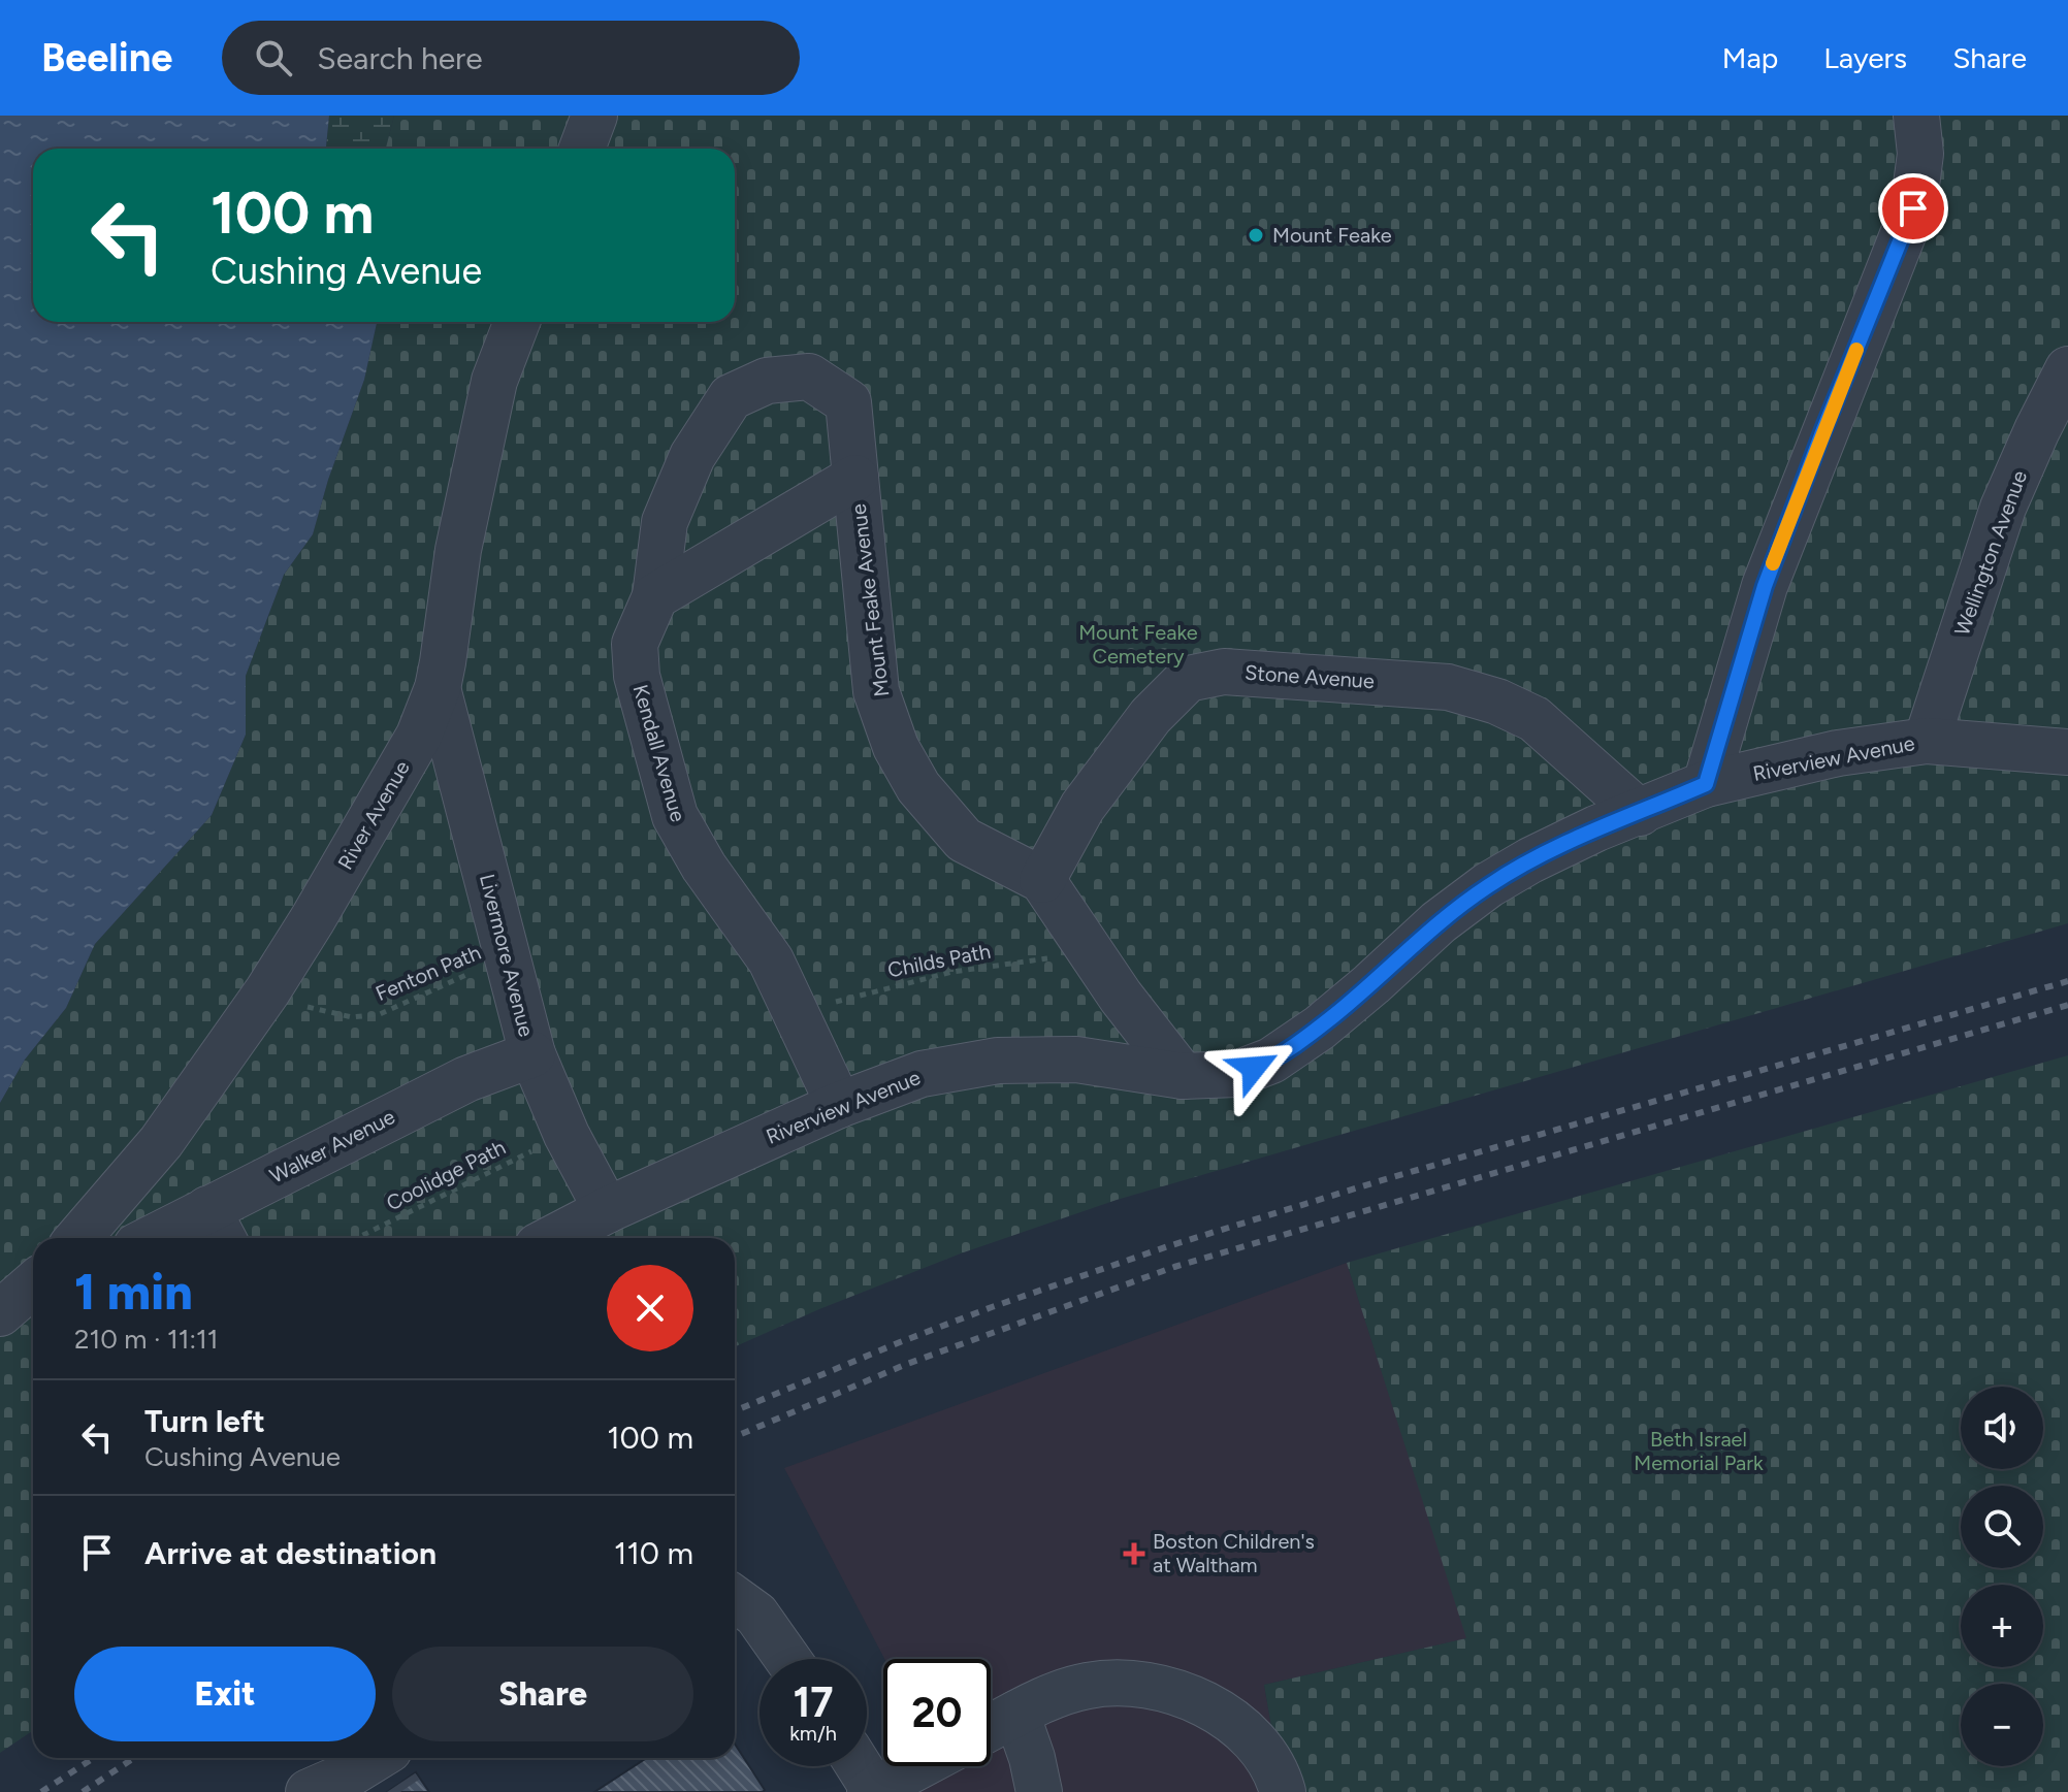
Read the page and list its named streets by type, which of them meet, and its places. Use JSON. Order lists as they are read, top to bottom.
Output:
{
  "streets": {
    "street": [
      "Wellington Avenue",
      "Mount Feake Avenue",
      "Stone Avenue",
      "Kendall Avenue",
      "Riverview Avenue",
      "River Avenue",
      "Livermore Avenue",
      "Walker Avenue"
    ],
    "path": ["Childs Path", "Fenton Path", "Coolidge Path"]
  },
  "crossings": [
    ["Wellington Avenue", "Riverview Avenue"],
    ["Mount Feake Avenue", "Stone Avenue"],
    ["Mount Feake Avenue", "Kendall Avenue"],
    ["Mount Feake Avenue", "Riverview Avenue"],
    ["Mount Feake Avenue", "Childs Path"],
    ["Stone Avenue", "Riverview Avenue"],
    ["Kendall Avenue", "Riverview Avenue"],
    ["Kendall Avenue", "Childs Path"],
    ["Riverview Avenue", "Livermore Avenue"],
    ["River Avenue", "Livermore Avenue"],
    ["River Avenue", "Fenton Path"],
    ["Livermore Avenue", "Fenton Path"],
    ["Livermore Avenue", "Walker Avenue"],
    ["Livermore Avenue", "Coolidge Path"]
  ],
  "parks": ["Mount Feake Cemetery", "Beth Israel Memorial Park"],
  "places": {
    "other": ["Mount Feake"],
    "health": ["Boston Children's at Waltham"]
  },
  "page": {
    "header": "Beeline",
    "search": "Search here",
    "nav": ["Map", "Layers", "Share"],
    "turn": ["100 m", "Cushing Avenue"],
    "heading": ["1 min", "210 m · 11:11"],
    "list": [
      {
        "name": "Turn left",
        "note": "Cushing Avenue",
        "value": "100 m"
      },
      {
        "name": "Arrive at destination",
        "value": "110 m"
      }
    ],
    "map_buttons": ["+", "−"],
    "buttons": ["Exit", "Share"],
    "speed": "17 km/h",
    "limit": "20"
  }
}
